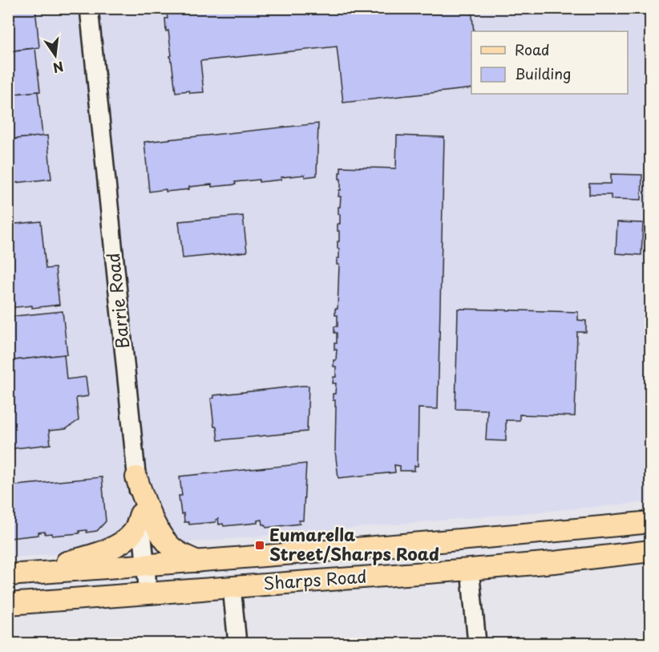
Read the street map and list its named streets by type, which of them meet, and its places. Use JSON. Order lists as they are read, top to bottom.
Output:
{
  "streets": {
    "main road": ["Sharps Road"],
    "street": ["Barrie Road"]
  },
  "crossings": [
    ["Barrie Road", "Sharps Road"]
  ],
  "places": {
    "transit": ["Eumarella Street/Sharps Road"]
  },
  "legend": ["Road", "Building"],
  "north": "bottom"
}
